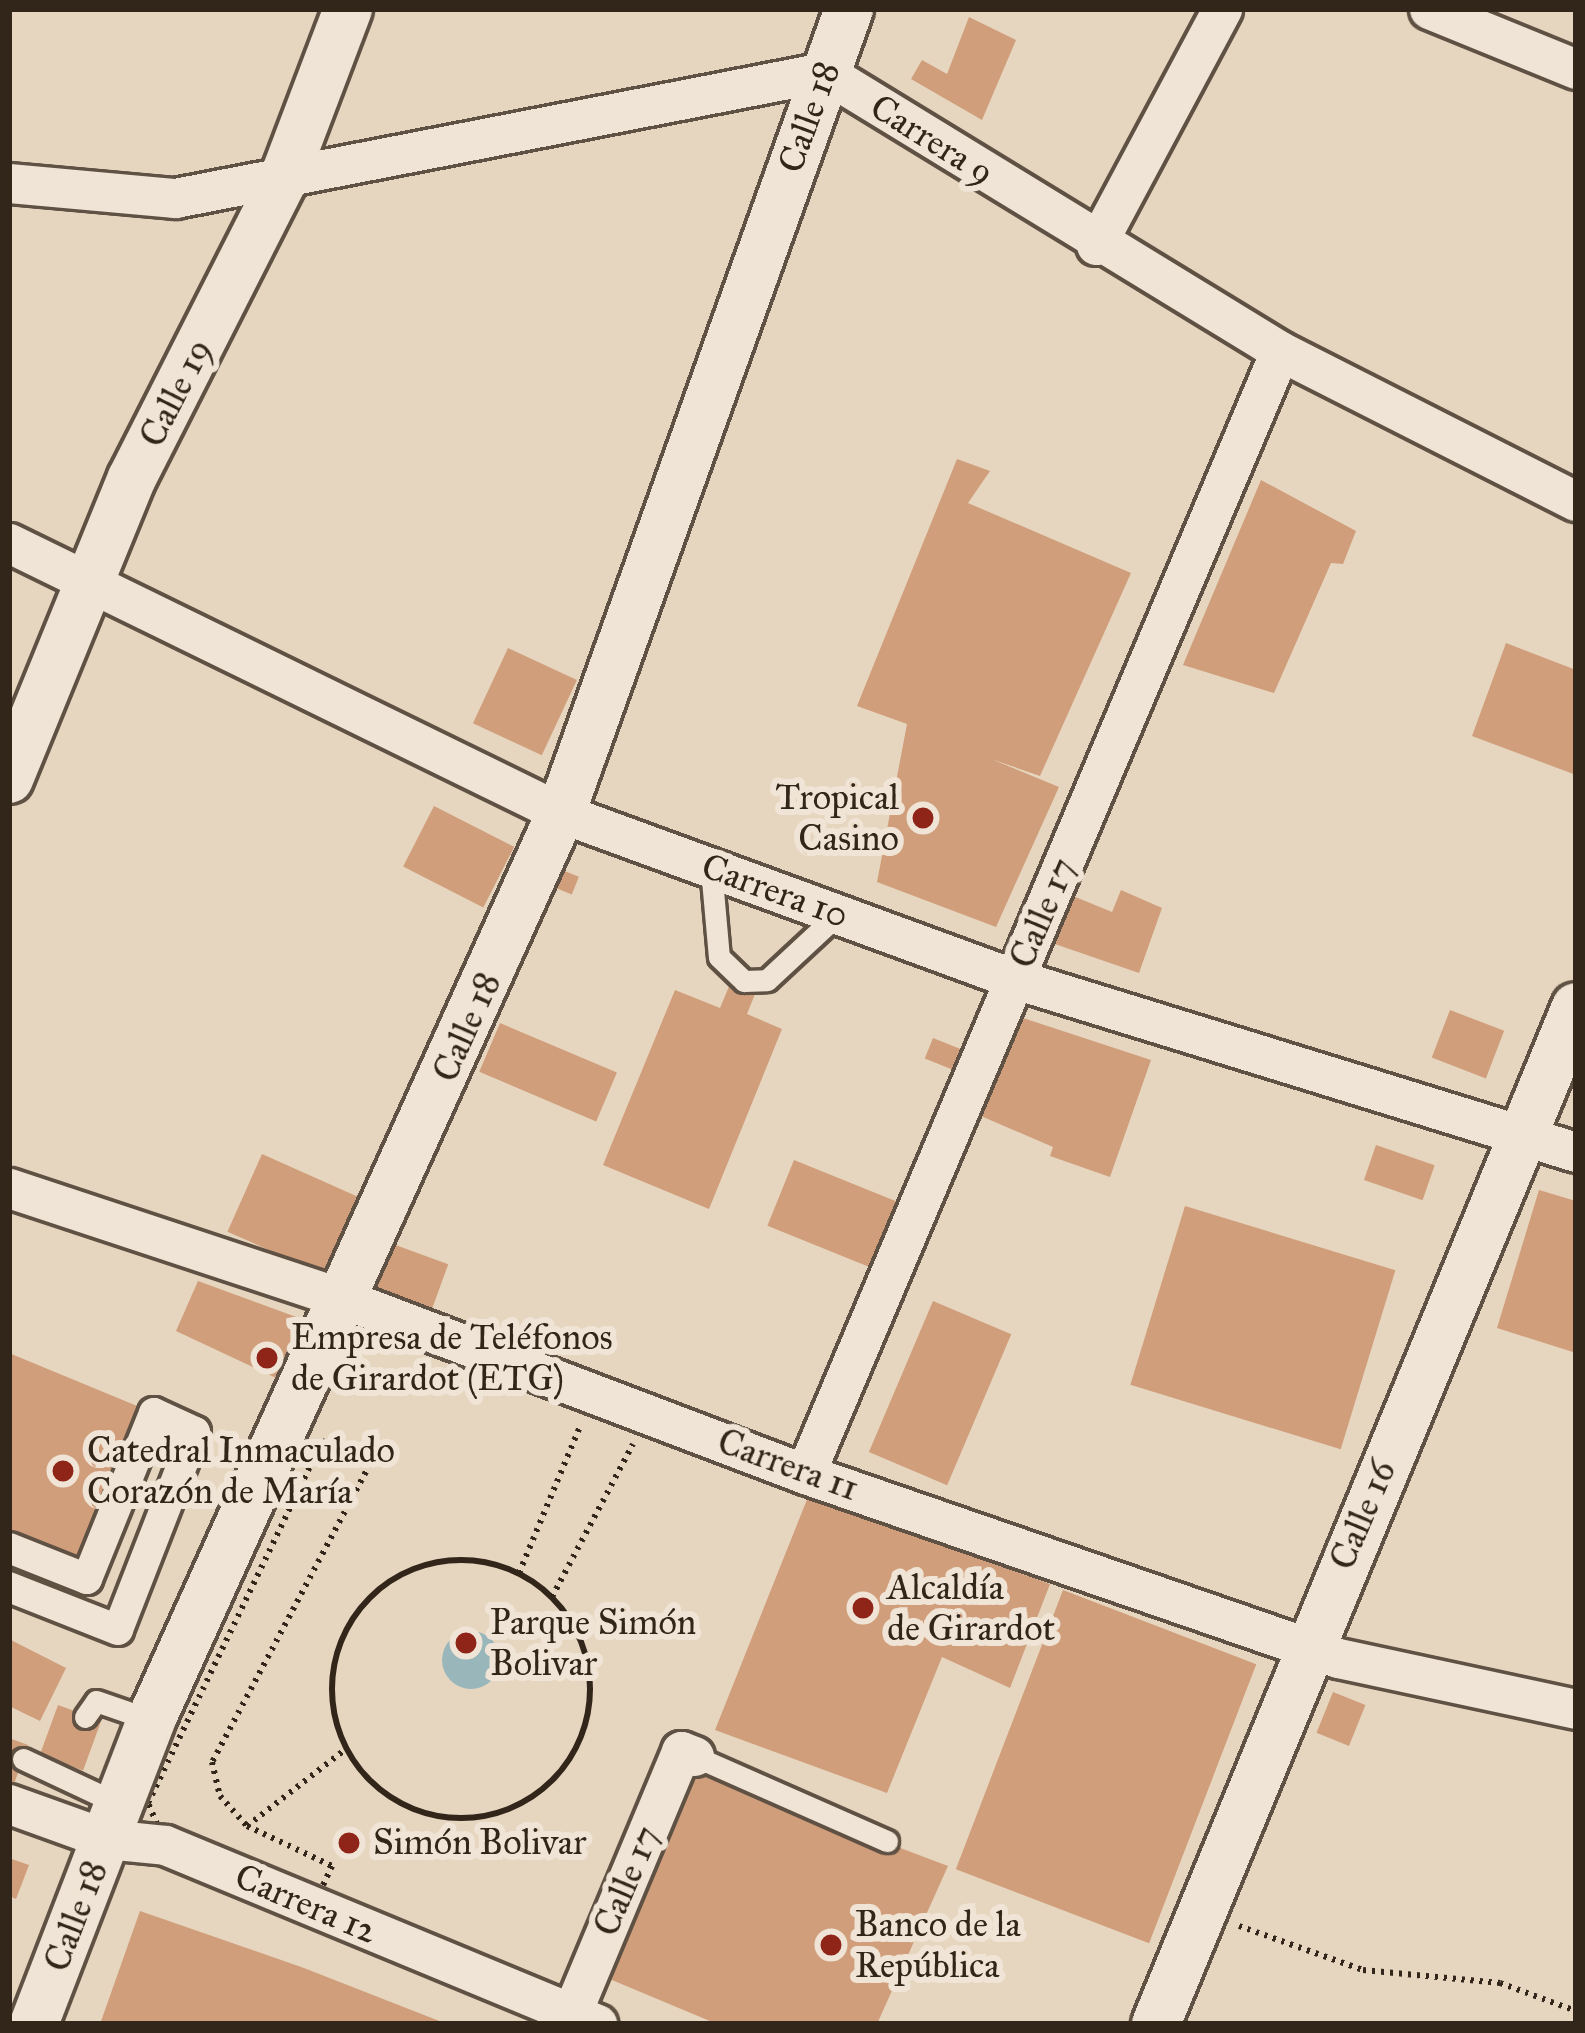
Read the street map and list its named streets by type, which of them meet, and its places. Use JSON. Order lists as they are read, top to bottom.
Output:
{
  "streets": {
    "street": [
      "Calle 18",
      "Carrera 9",
      "Calle 19",
      "Carrera 10",
      "Calle 17",
      "Carrera 11",
      "Calle 16",
      "Carrera 12"
    ]
  },
  "crossings": [
    ["Calle 18", "Carrera 9"],
    ["Calle 18", "Carrera 10"],
    ["Calle 18", "Carrera 11"],
    ["Calle 18", "Carrera 12"],
    ["Carrera 9", "Calle 17"],
    ["Calle 19", "Carrera 10"],
    ["Carrera 10", "Calle 17"],
    ["Carrera 10", "Calle 16"],
    ["Calle 17", "Carrera 11"],
    ["Calle 17", "Carrera 12"],
    ["Carrera 11", "Calle 16"]
  ],
  "places": [
    "Tropical Casino",
    "Empresa de Teléfonos de Girardot (ETG)",
    "Catedral Inmaculado Corazón de María",
    "Alcaldía de Girardot",
    "Parque Simón Bolivar",
    "Simón Bolivar",
    "Banco de la República"
  ]
}
